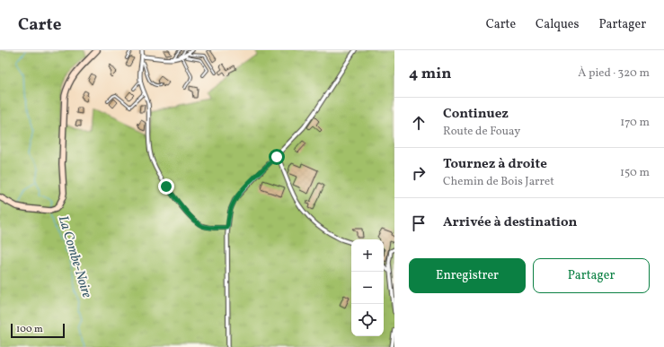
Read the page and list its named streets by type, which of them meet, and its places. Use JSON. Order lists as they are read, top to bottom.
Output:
{
  "water": ["La Combe-Noire"],
  "scale_bar": "100 m",
  "page": {
    "header": "Carte",
    "nav": ["Carte", "Calques", "Partager"],
    "heading": ["4 min", "À pied · 320 m"],
    "list": [
      ["Continuez", "Route de Fouay", "170 m"],
      ["Tournez à droite", "Chemin de Bois Jarret", "150 m"],
      "Arrivée à destination"
    ],
    "map_buttons": ["+", "−"],
    "buttons": ["Enregistrer", "Partager"],
    "scale": "100 m"
  }
}
